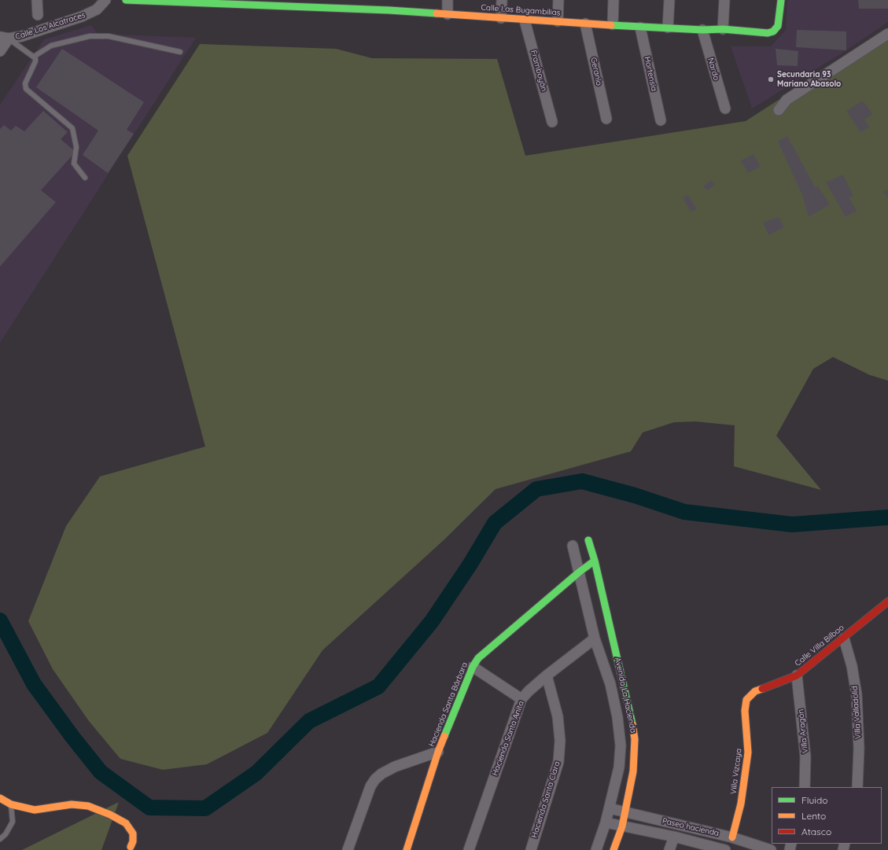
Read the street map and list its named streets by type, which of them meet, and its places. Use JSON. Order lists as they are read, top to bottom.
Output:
{
  "streets": {
    "street": [
      "Calle Las Bugambilias",
      "Calle Los Alcatraces",
      "Nardo",
      "Framboyán",
      "Geranio",
      "Hortensia",
      "Calle Villa Bilbao",
      "Avenida La Hacienda",
      "Hacienda Santa Bárbara",
      "Villa Valladolid",
      "Villa Aragón",
      "Hacienda Santa Anita",
      "Villa Vizcaya",
      "Hacienda Santa Clara",
      "Paseo hacienda"
    ]
  },
  "crossings": [
    ["Calle Las Bugambilias", "Nardo"],
    ["Calle Las Bugambilias", "Framboyán"],
    ["Calle Las Bugambilias", "Geranio"],
    ["Calle Las Bugambilias", "Hortensia"],
    ["Calle Villa Bilbao", "Villa Valladolid"],
    ["Calle Villa Bilbao", "Villa Aragón"],
    ["Calle Villa Bilbao", "Villa Vizcaya"],
    ["Avenida La Hacienda", "Hacienda Santa Bárbara"],
    ["Avenida La Hacienda", "Hacienda Santa Anita"],
    ["Avenida La Hacienda", "Paseo hacienda"],
    ["Hacienda Santa Anita", "Hacienda Santa Clara"],
    ["Villa Vizcaya", "Paseo hacienda"]
  ],
  "places": ["Secundaria 93 Mariano Abasolo"],
  "legend": ["Fluido", "Lento", "Atasco"]
}
